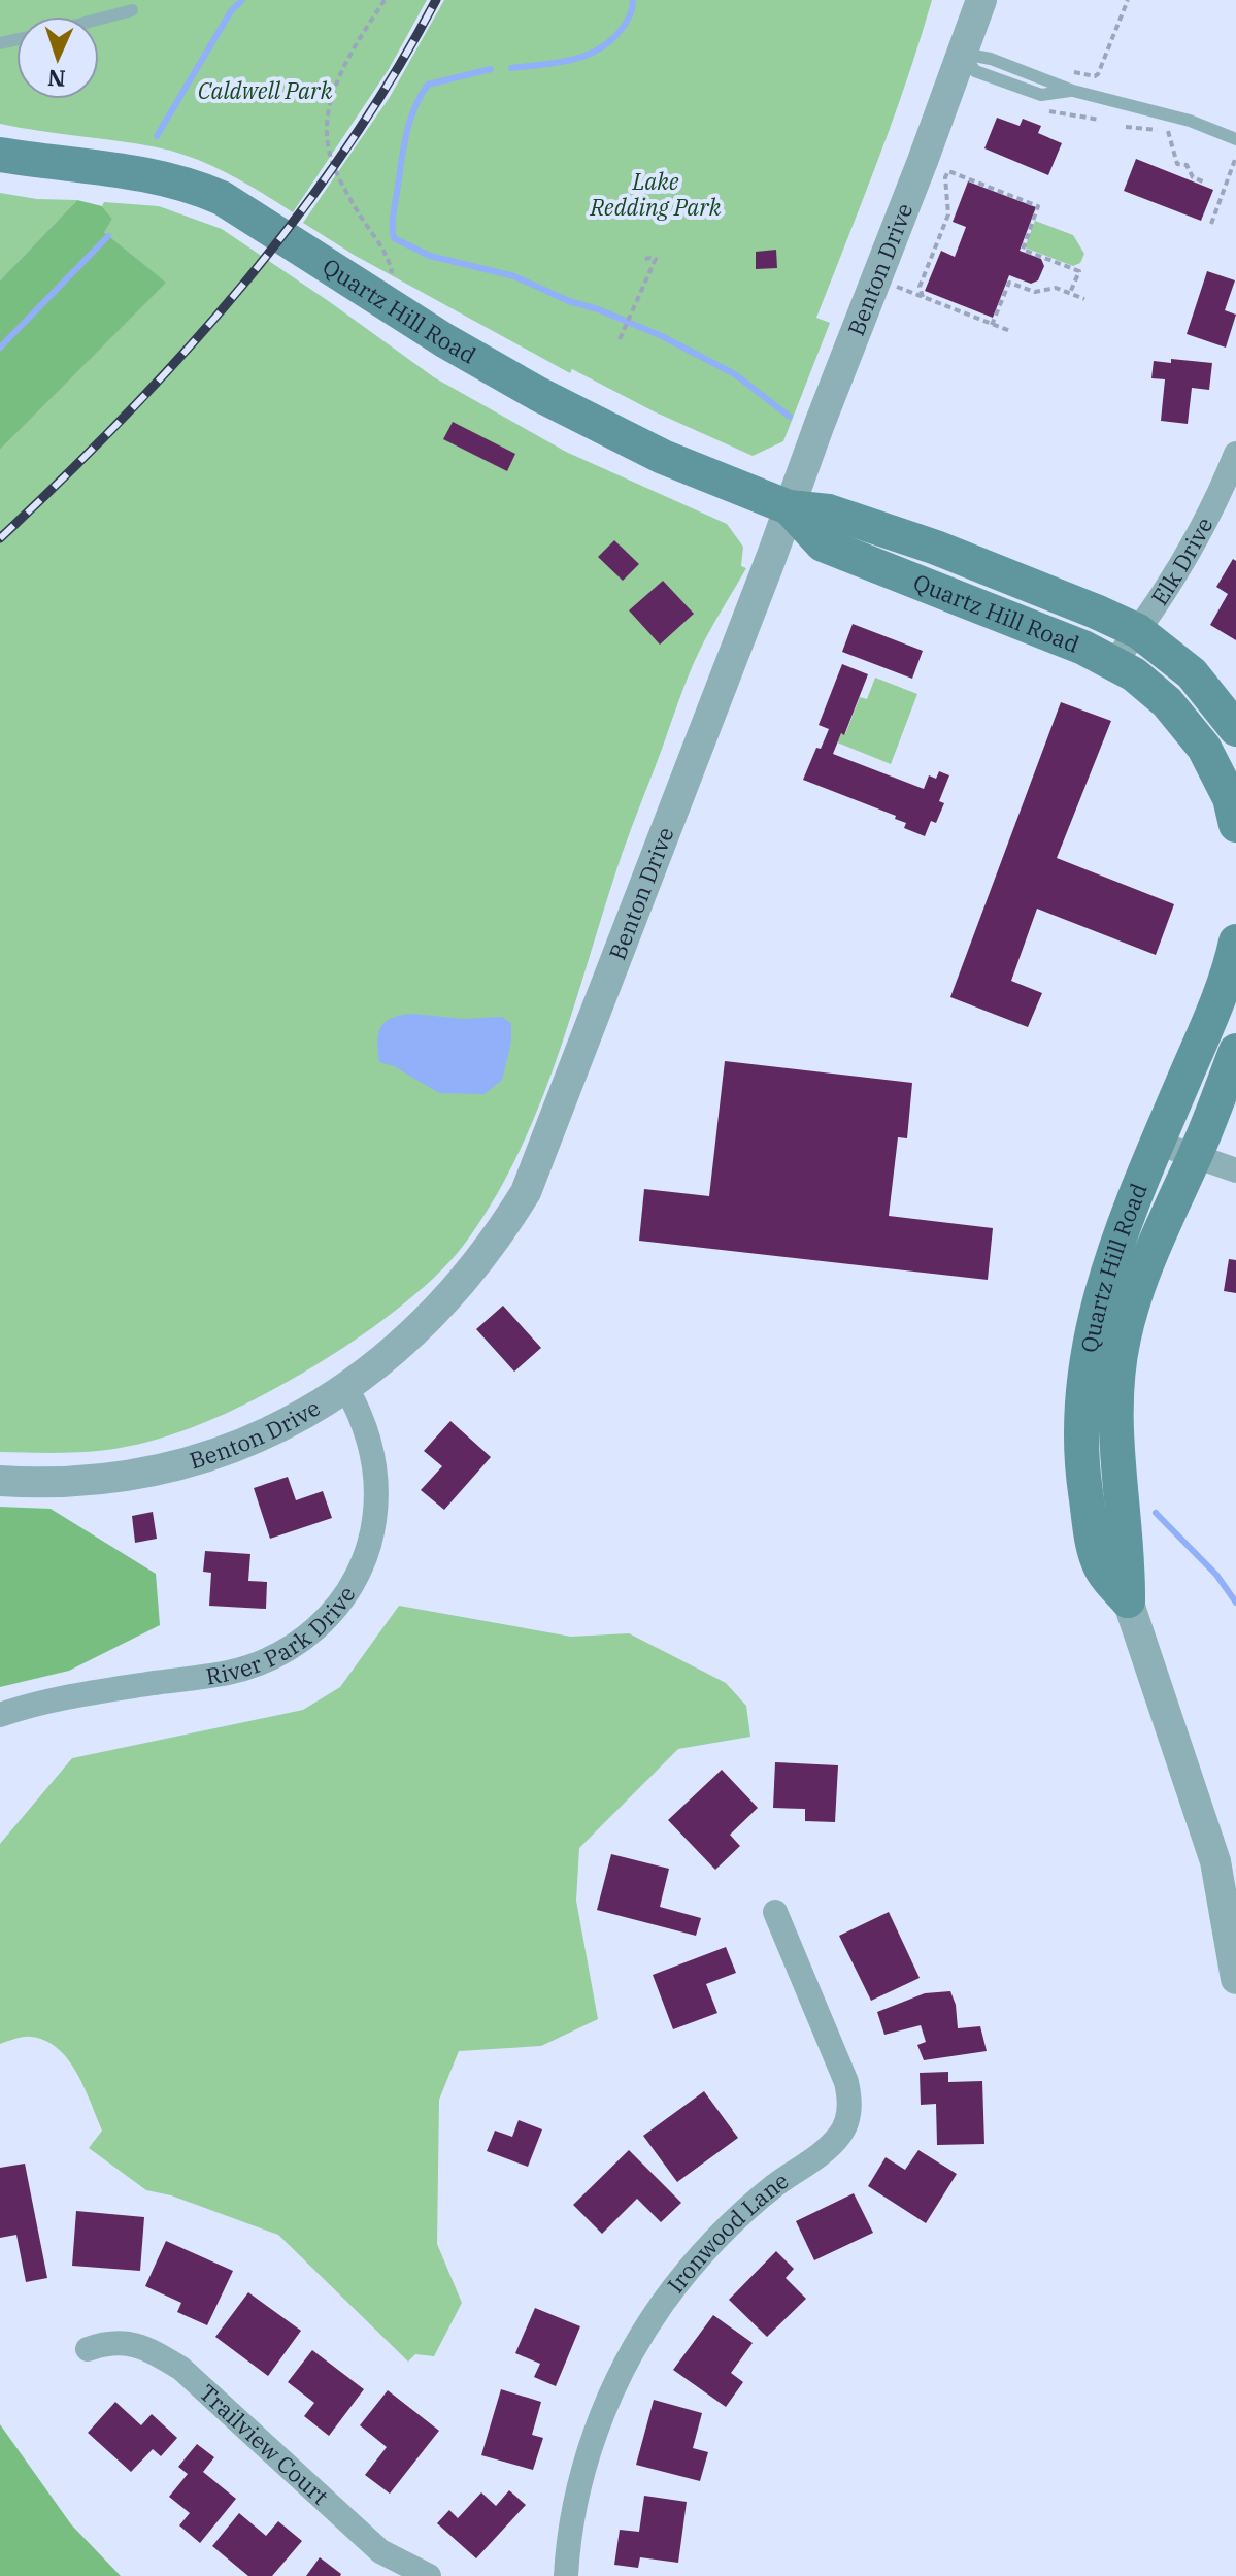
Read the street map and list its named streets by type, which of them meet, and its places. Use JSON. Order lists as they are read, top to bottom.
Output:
{
  "streets": {
    "main road": ["Quartz Hill Road"],
    "street": [
      "Benton Drive",
      "Elk Drive",
      "River Park Drive",
      "Ironwood Lane",
      "Trailview Court"
    ]
  },
  "crossings": [
    ["Benton Drive", "Quartz Hill Road"],
    ["Benton Drive", "River Park Drive"],
    ["Quartz Hill Road", "Elk Drive"]
  ],
  "parks": ["Caldwell Park", "Lake Redding Park"],
  "north": "bottom"
}
